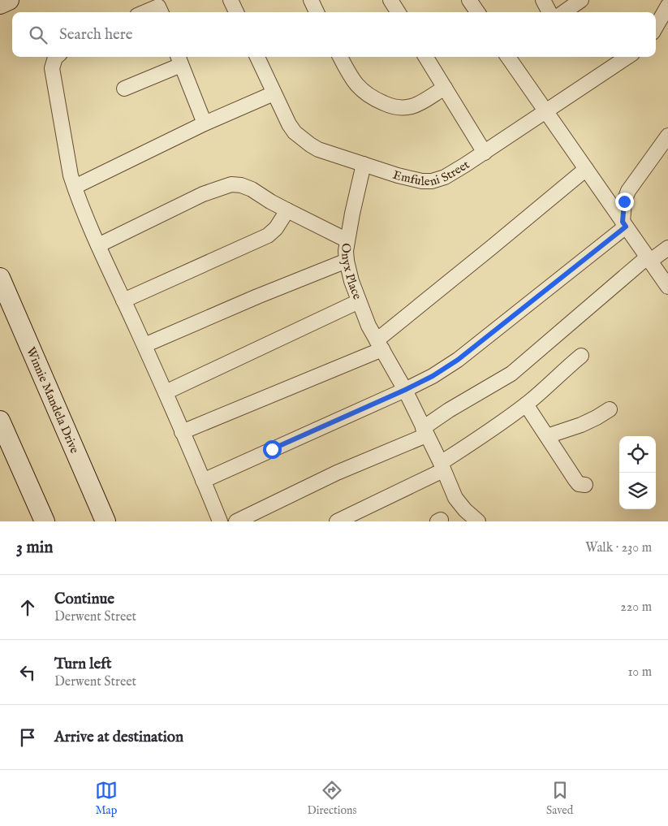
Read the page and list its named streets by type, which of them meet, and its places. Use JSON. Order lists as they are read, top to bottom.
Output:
{
  "streets": {
    "main road": ["Winnie Mandela Drive"],
    "street": ["Emfuleni Street", "Onyx Place"]
  },
  "page": {
    "search": "Search here",
    "heading": ["3 min", "Walk · 230 m"],
    "list": [
      ["Continue", "Derwent Street", "220 m"],
      ["Turn left", "Derwent Street", "10 m"],
      "Arrive at destination"
    ],
    "nav": ["Map", "Directions", "Saved"]
  }
}
